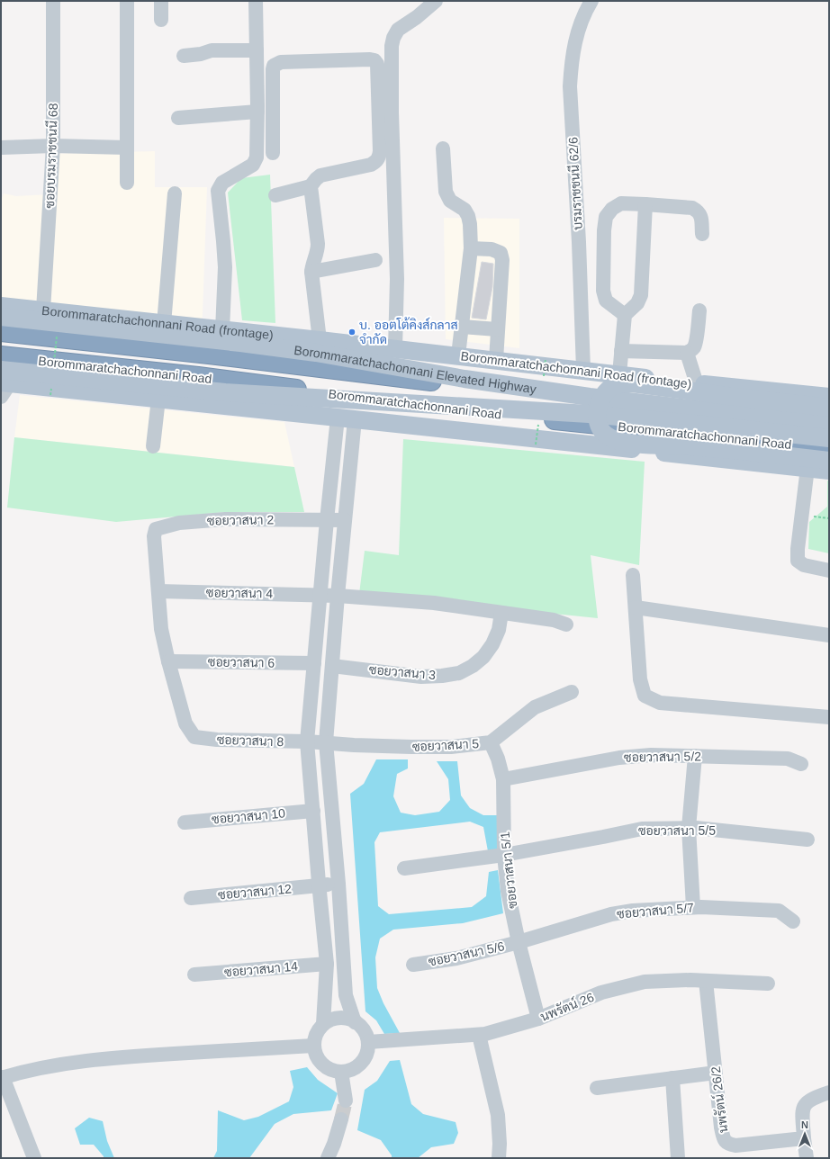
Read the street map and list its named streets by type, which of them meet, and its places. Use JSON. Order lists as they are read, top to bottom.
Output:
{
  "streets": {
    "highway": ["Borommaratchachonnani Road"],
    "main road": ["Borommaratchachonnani Road (frontage)", "Borommaratchachonnani Elevated Highway"],
    "street": [
      "ซอยบรมราชชนนี 68",
      "บรมราชชนนี 62/6",
      "ซอยวาสนา 2",
      "ซอยวาสนา 4",
      "ซอยวาสนา 6",
      "ซอยวาสนา 3",
      "ซอยวาสนา 8",
      "ซอยวาสนา 5",
      "ซอยวาสนา 5/2",
      "ซอยวาสนา 10",
      "ซอยวาสนา 5/5",
      "ซอยวาสนา 5/1",
      "ซอยวาสนา 12",
      "ซอยวาสนา 5/7",
      "ซอยวาสนา 5/6",
      "ซอยวาสนา 14",
      "นพรัตน์ 26",
      "นพรัตน์ 26/2"
    ]
  },
  "crossings": [
    ["ซอยบรมราชชนนี 68", "Borommaratchachonnani Road (frontage)"],
    ["บรมราชชนนี 62/6", "Borommaratchachonnani Road (frontage)"],
    ["ซอยวาสนา 2", "ซอยวาสนา 4"],
    ["ซอยวาสนา 4", "ซอยวาสนา 3"],
    ["ซอยวาสนา 6", "ซอยวาสนา 8"],
    ["ซอยวาสนา 8", "ซอยวาสนา 5"],
    ["ซอยวาสนา 5", "ซอยวาสนา 5/1"],
    ["ซอยวาสนา 5/2", "ซอยวาสนา 5/1"],
    ["ซอยวาสนา 5/5", "ซอยวาสนา 5/1"],
    ["ซอยวาสนา 5/1", "ซอยวาสนา 5/7"],
    ["ซอยวาสนา 5/1", "ซอยวาสนา 5/6"],
    ["ซอยวาสนา 5/1", "นพรัตน์ 26"],
    ["ซอยวาสนา 5/7", "ซอยวาสนา 5/6"],
    ["นพรัตน์ 26", "นพรัตน์ 26/2"]
  ],
  "places": ["บ. ออตโต้คิงส์กลาส จำกัด"],
  "north": "top"
}
